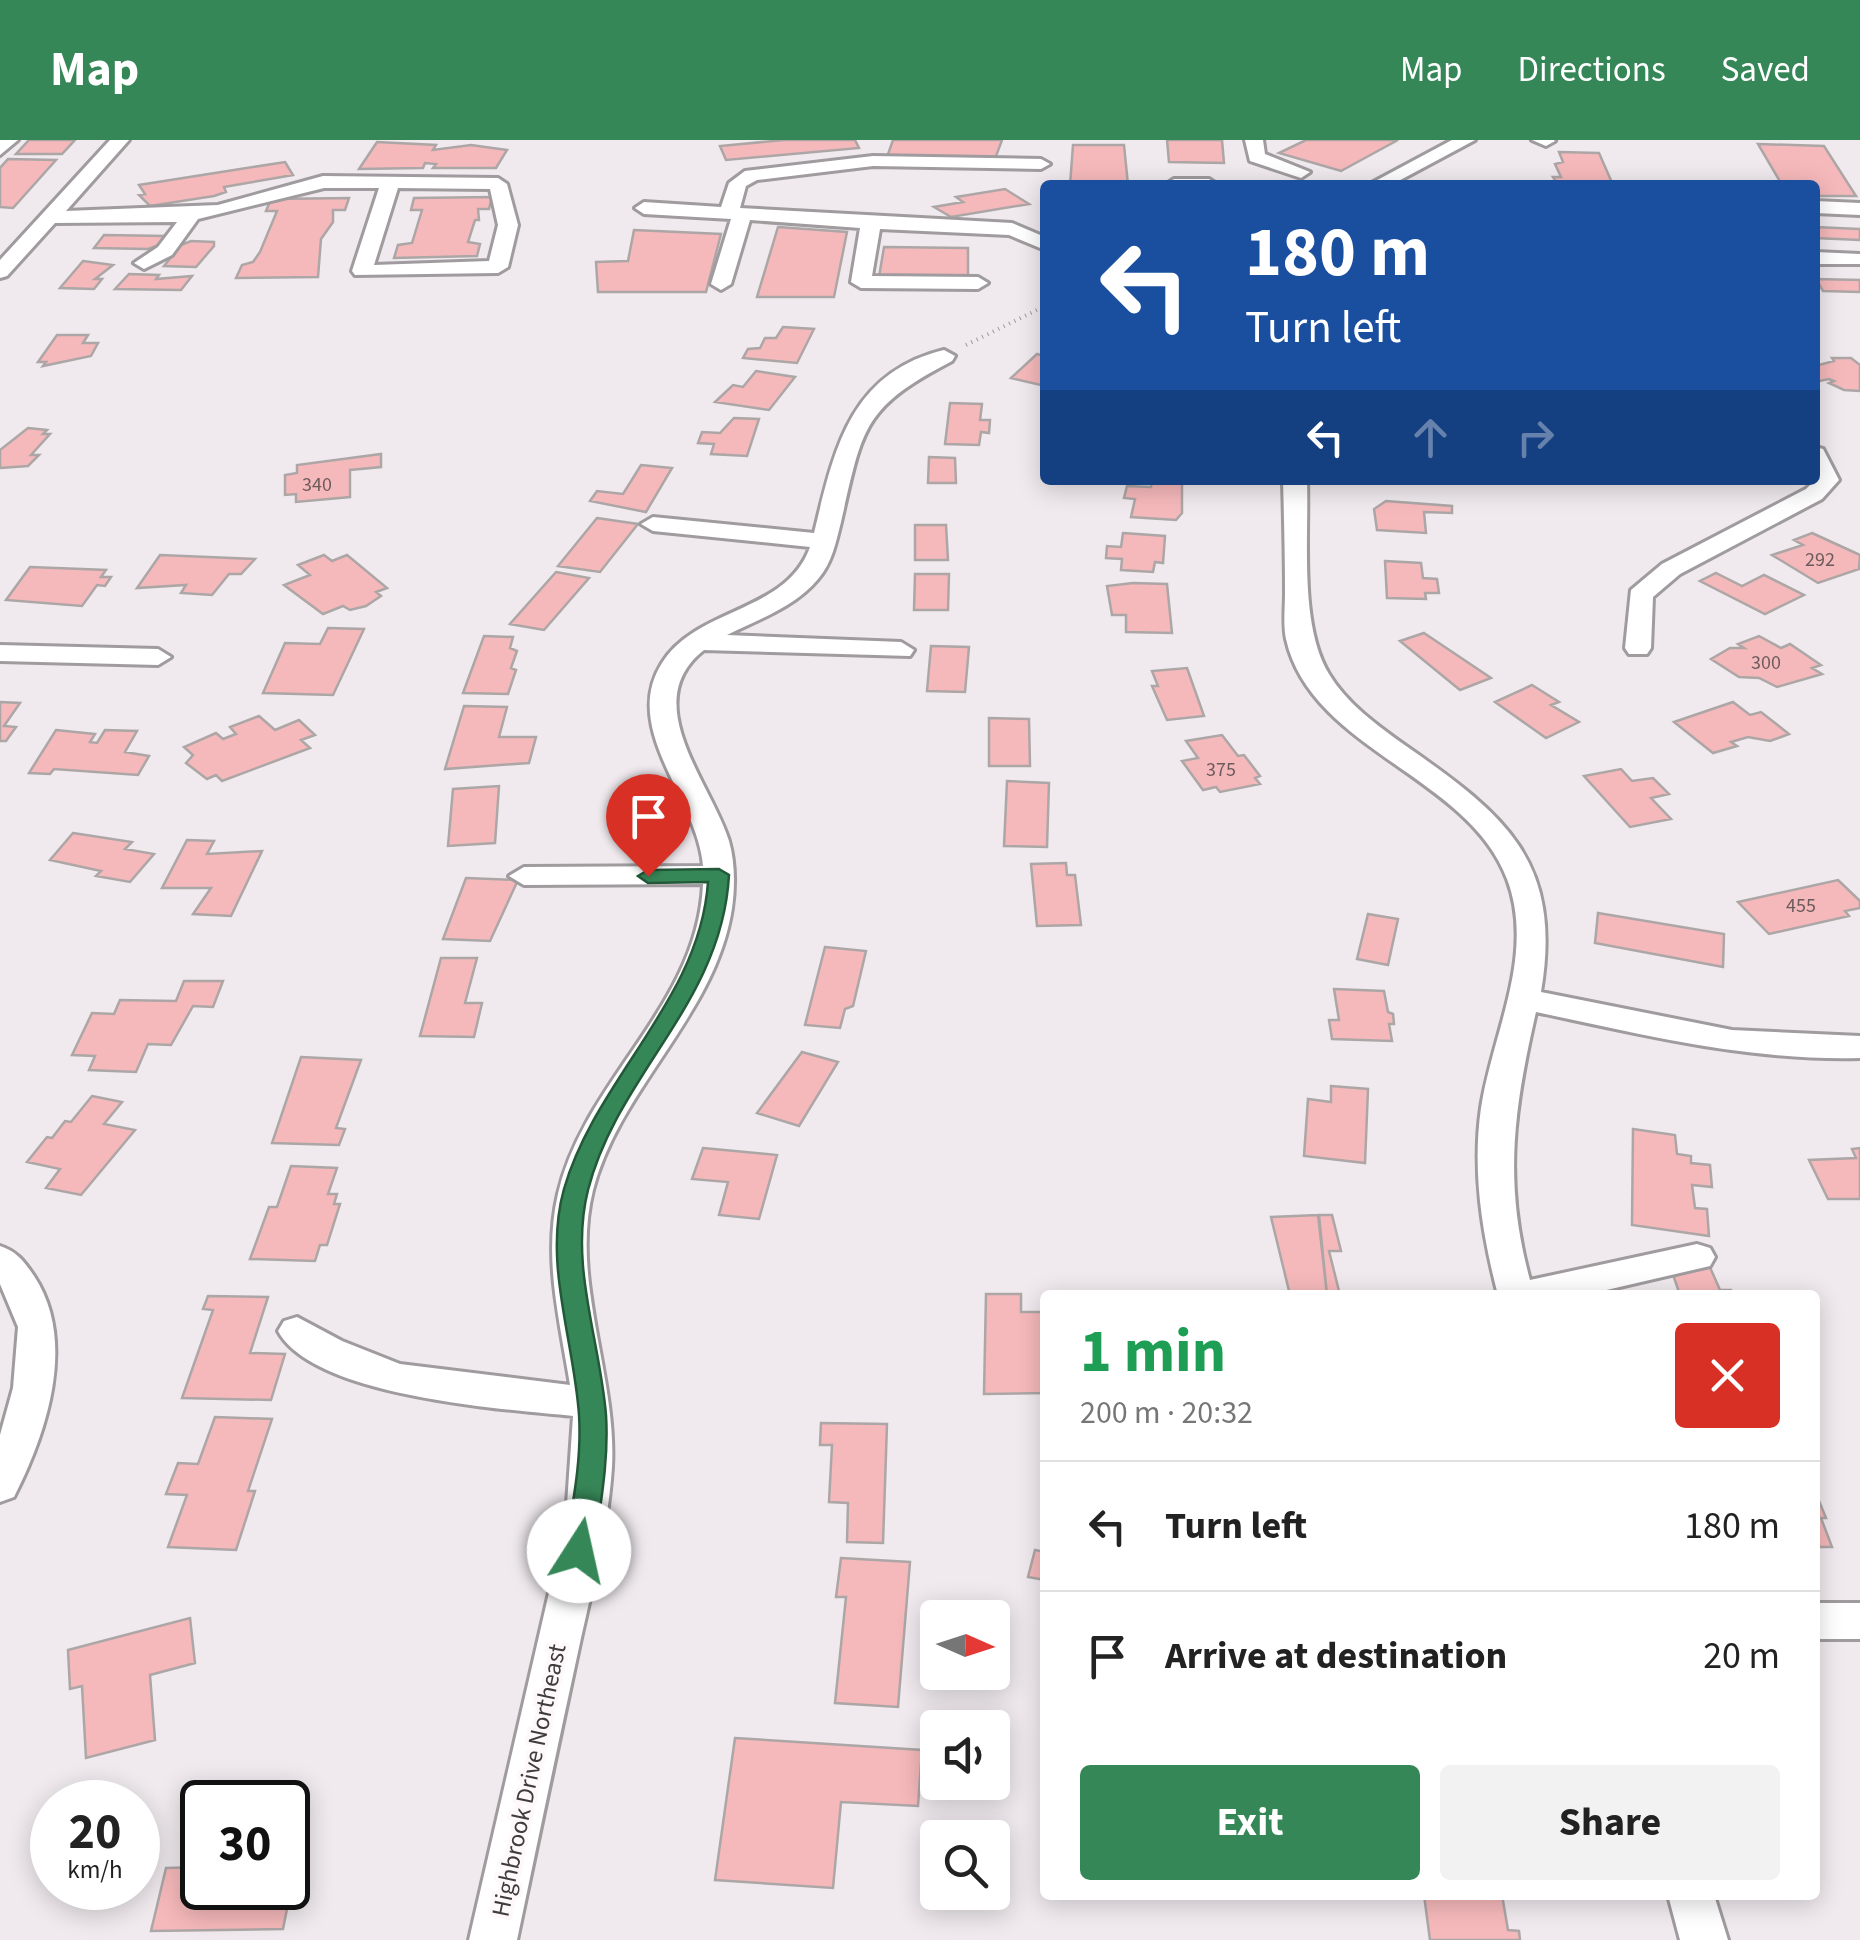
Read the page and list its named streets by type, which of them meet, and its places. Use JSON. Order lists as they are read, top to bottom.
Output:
{
  "streets": {
    "street": ["Highbrook Drive Northeast"]
  },
  "house_numbers": [
    "340",
    "292",
    "300",
    "375",
    "455"
  ],
  "north": "right",
  "page": {
    "header": "Map",
    "nav": ["Map", "Directions", "Saved"],
    "turn": ["180 m", "Turn left"],
    "heading": ["1 min", "200 m · 20:32"],
    "list": [
      {
        "name": "Turn left",
        "value": "180 m"
      },
      {
        "name": "Arrive at destination",
        "value": "20 m"
      }
    ],
    "buttons": ["Exit", "Share"],
    "speed": "20 km/h",
    "limit": "30"
  }
}
